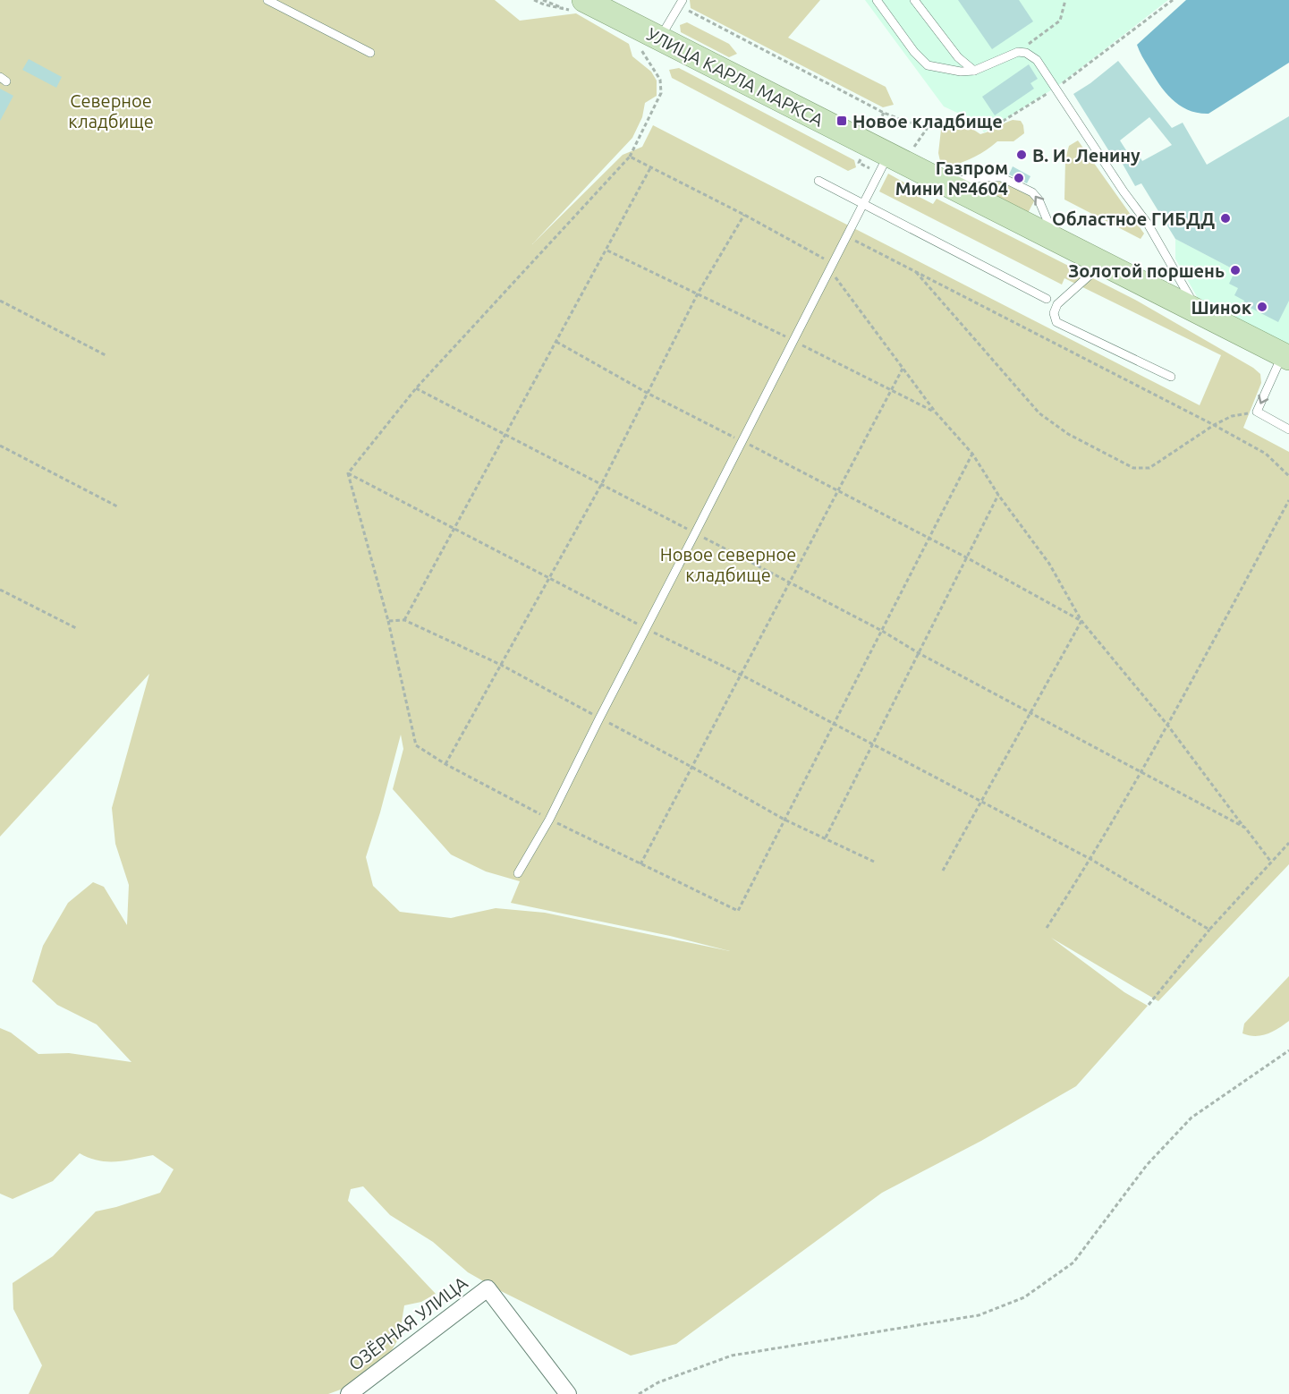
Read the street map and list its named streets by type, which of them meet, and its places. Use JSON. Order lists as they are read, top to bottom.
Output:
{
  "streets": {
    "main road": ["УЛИЦА КАРЛА МАРКСА"],
    "street": ["ОЗЁРНАЯ УЛИЦА"]
  },
  "parks": ["Северное кладбище", "Новое северное кладбище"],
  "places": {
    "transit": ["Новое кладбище"],
    "other": [
      "В. И. Ленину",
      "Газпром Мини №4604",
      "Областное ГИБДД",
      "Золотой поршень",
      "Шинок"
    ]
  }
}
